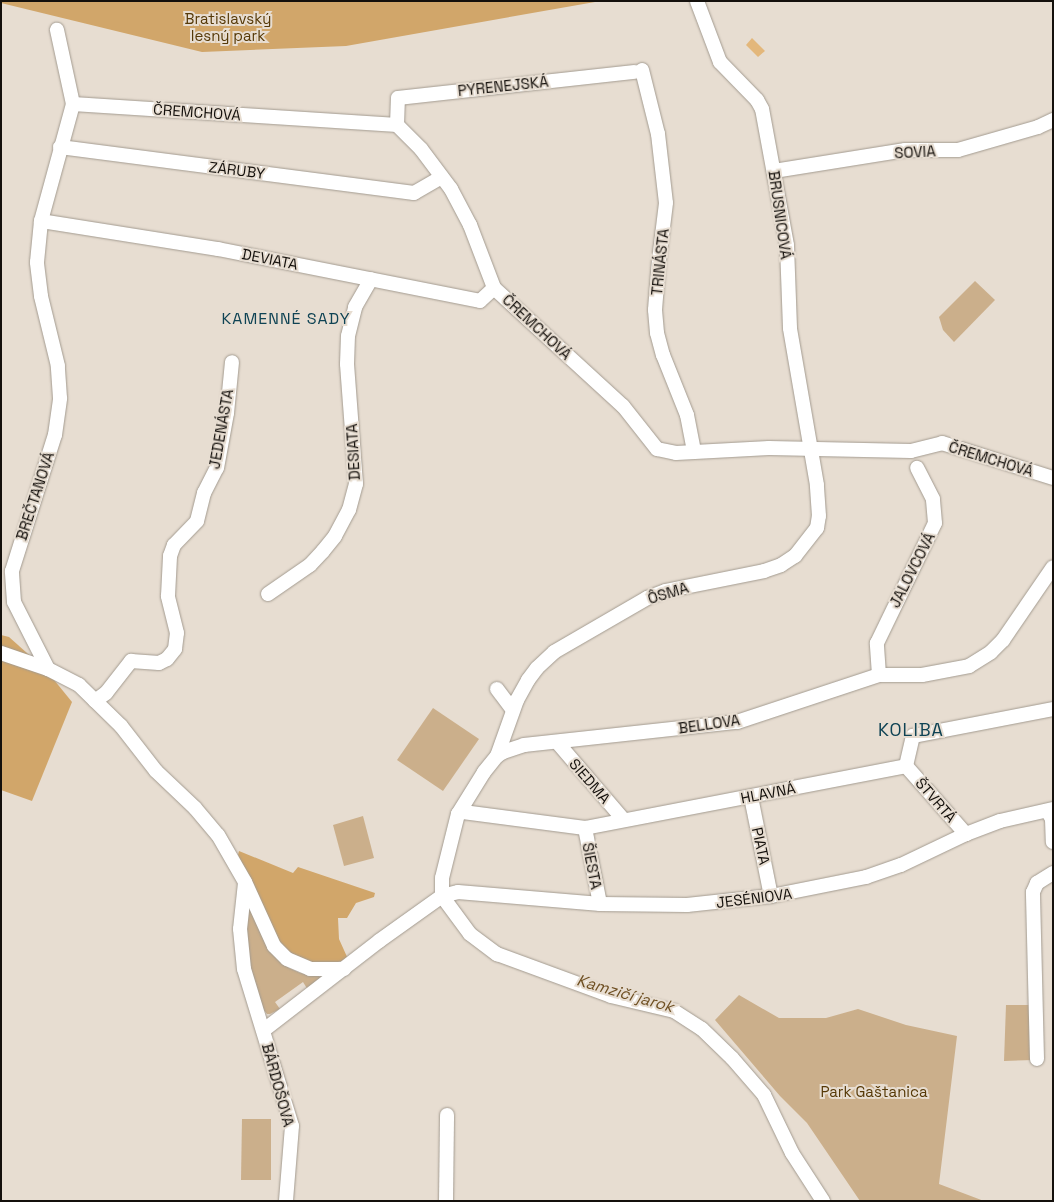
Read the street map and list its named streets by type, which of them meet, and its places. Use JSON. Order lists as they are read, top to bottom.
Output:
{
  "streets": {
    "street": [
      "PYRENEJSKÁ",
      "ČREMCHOVÁ",
      "SOVIA",
      "ZÁRUBY",
      "BRUSNICOVÁ",
      "DEVIATA",
      "TRINÁSTA",
      "JEDENÁSTA",
      "DESIATA",
      "BREČTANOVÁ",
      "JALOVCOVÁ",
      "ÔSMA",
      "BELLOVA",
      "SIEDMA",
      "HLAVNÁ",
      "ŠTVRTÁ",
      "PIATA",
      "ŠIESTA",
      "JESÉNIOVA",
      "BÁRDOŠOVA"
    ]
  },
  "crossings": [
    ["PYRENEJSKÁ", "ČREMCHOVÁ"],
    ["PYRENEJSKÁ", "TRINÁSTA"],
    ["ČREMCHOVÁ", "ZÁRUBY"],
    ["ČREMCHOVÁ", "BRUSNICOVÁ"],
    ["ČREMCHOVÁ", "DEVIATA"],
    ["ČREMCHOVÁ", "TRINÁSTA"],
    ["ČREMCHOVÁ", "BREČTANOVÁ"],
    ["ČREMCHOVÁ", "ÔSMA"],
    ["SOVIA", "BRUSNICOVÁ"],
    ["ZÁRUBY", "BREČTANOVÁ"],
    ["BRUSNICOVÁ", "ÔSMA"],
    ["DEVIATA", "DESIATA"],
    ["DEVIATA", "BREČTANOVÁ"],
    ["JALOVCOVÁ", "BELLOVA"],
    ["ÔSMA", "BELLOVA"],
    ["BELLOVA", "SIEDMA"],
    ["SIEDMA", "HLAVNÁ"],
    ["HLAVNÁ", "ŠTVRTÁ"],
    ["HLAVNÁ", "PIATA"],
    ["HLAVNÁ", "ŠIESTA"],
    ["ŠTVRTÁ", "JESÉNIOVA"],
    ["PIATA", "JESÉNIOVA"],
    ["ŠIESTA", "JESÉNIOVA"]
  ],
  "districts": ["KAMENNÉ SADY", "KOLIBA"],
  "water": ["Kamzičí jarok"],
  "parks": ["Bratislavský lesný park", "Park Gaštanica"]
}
